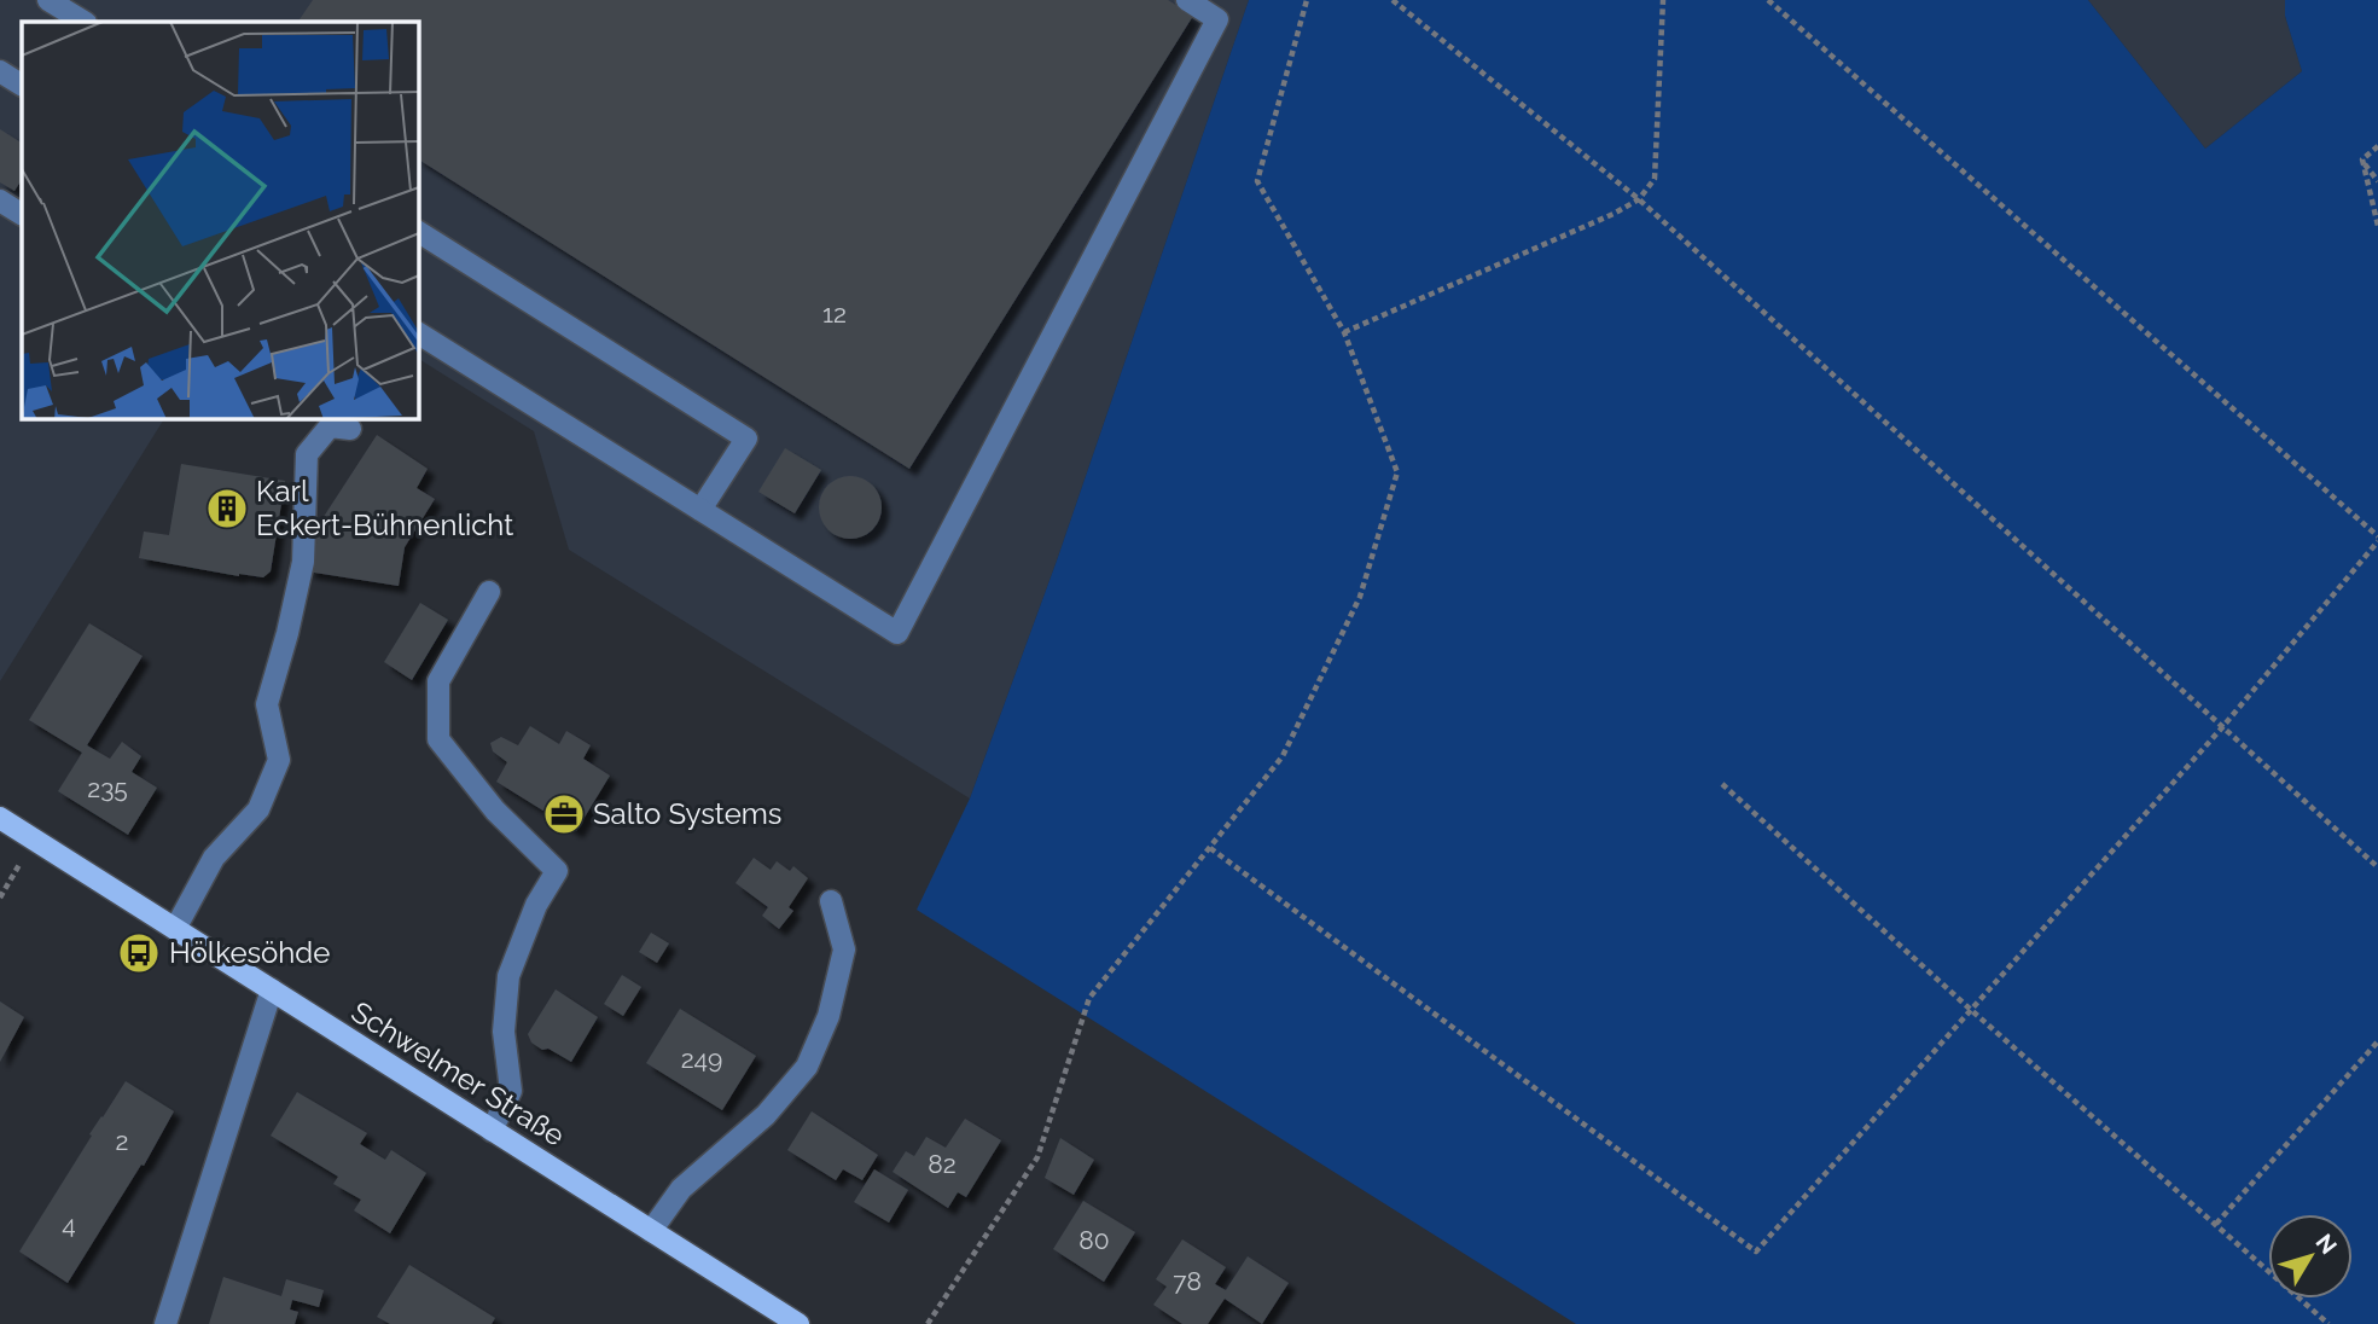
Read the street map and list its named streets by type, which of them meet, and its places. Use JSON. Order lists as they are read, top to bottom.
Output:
{
  "streets": {
    "main road": ["Schwelmer Straße"]
  },
  "places": {
    "building": ["Karl Eckert-Bühnenlicht"],
    "office": ["Salto Systems"],
    "bus stop": ["Hölkesöhde"]
  },
  "house_numbers": [
    "12",
    "235",
    "249",
    "2",
    "82",
    "4",
    "80",
    "78"
  ],
  "north": "top right"
}
